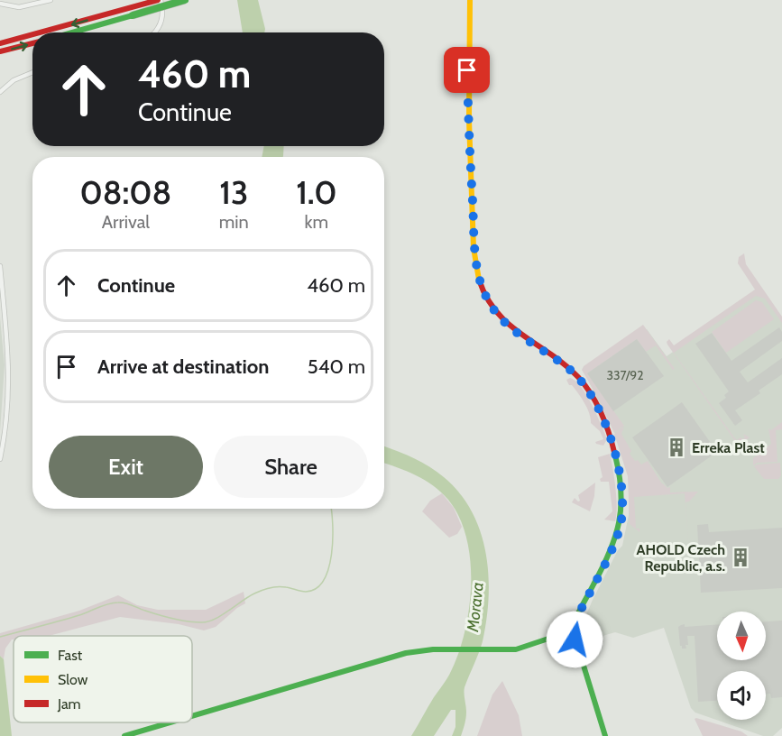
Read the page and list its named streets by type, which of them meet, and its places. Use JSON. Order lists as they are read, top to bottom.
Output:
{
  "water": ["Morava"],
  "places": {
    "building": ["Erreka Plast", "AHOLD Czech Republic, a.s."]
  },
  "house_numbers": ["337/92"],
  "legend": ["Fast", "Slow", "Jam"],
  "north": "bottom",
  "page": {
    "turn": ["460 m", "Continue"],
    "eta": [
      "08:08",
      "Arrival",
      "13",
      "min",
      "1.0",
      "km"
    ],
    "list": [
      {
        "name": "Continue",
        "value": "460 m"
      },
      {
        "name": "Arrive at destination",
        "value": "540 m"
      }
    ],
    "buttons": ["Exit", "Share"]
  }
}
